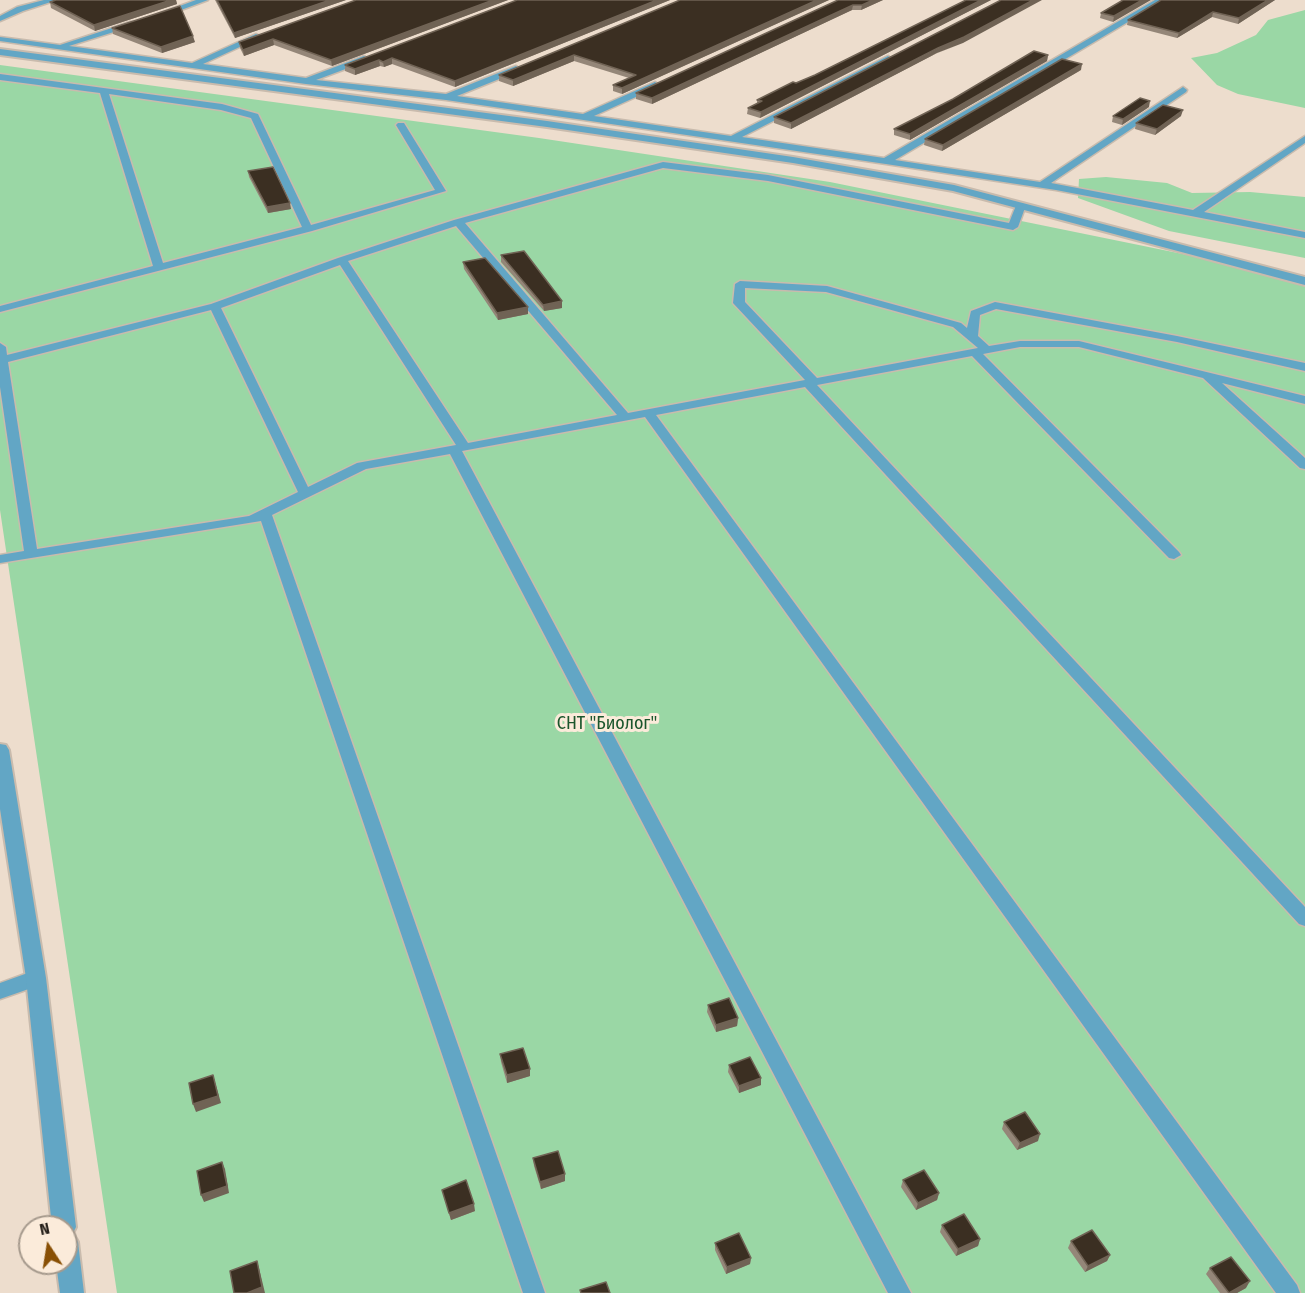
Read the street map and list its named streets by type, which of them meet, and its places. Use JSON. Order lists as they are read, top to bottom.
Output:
{
  "parks": ["СНТ \"Биолог\""],
  "north": "top"
}
